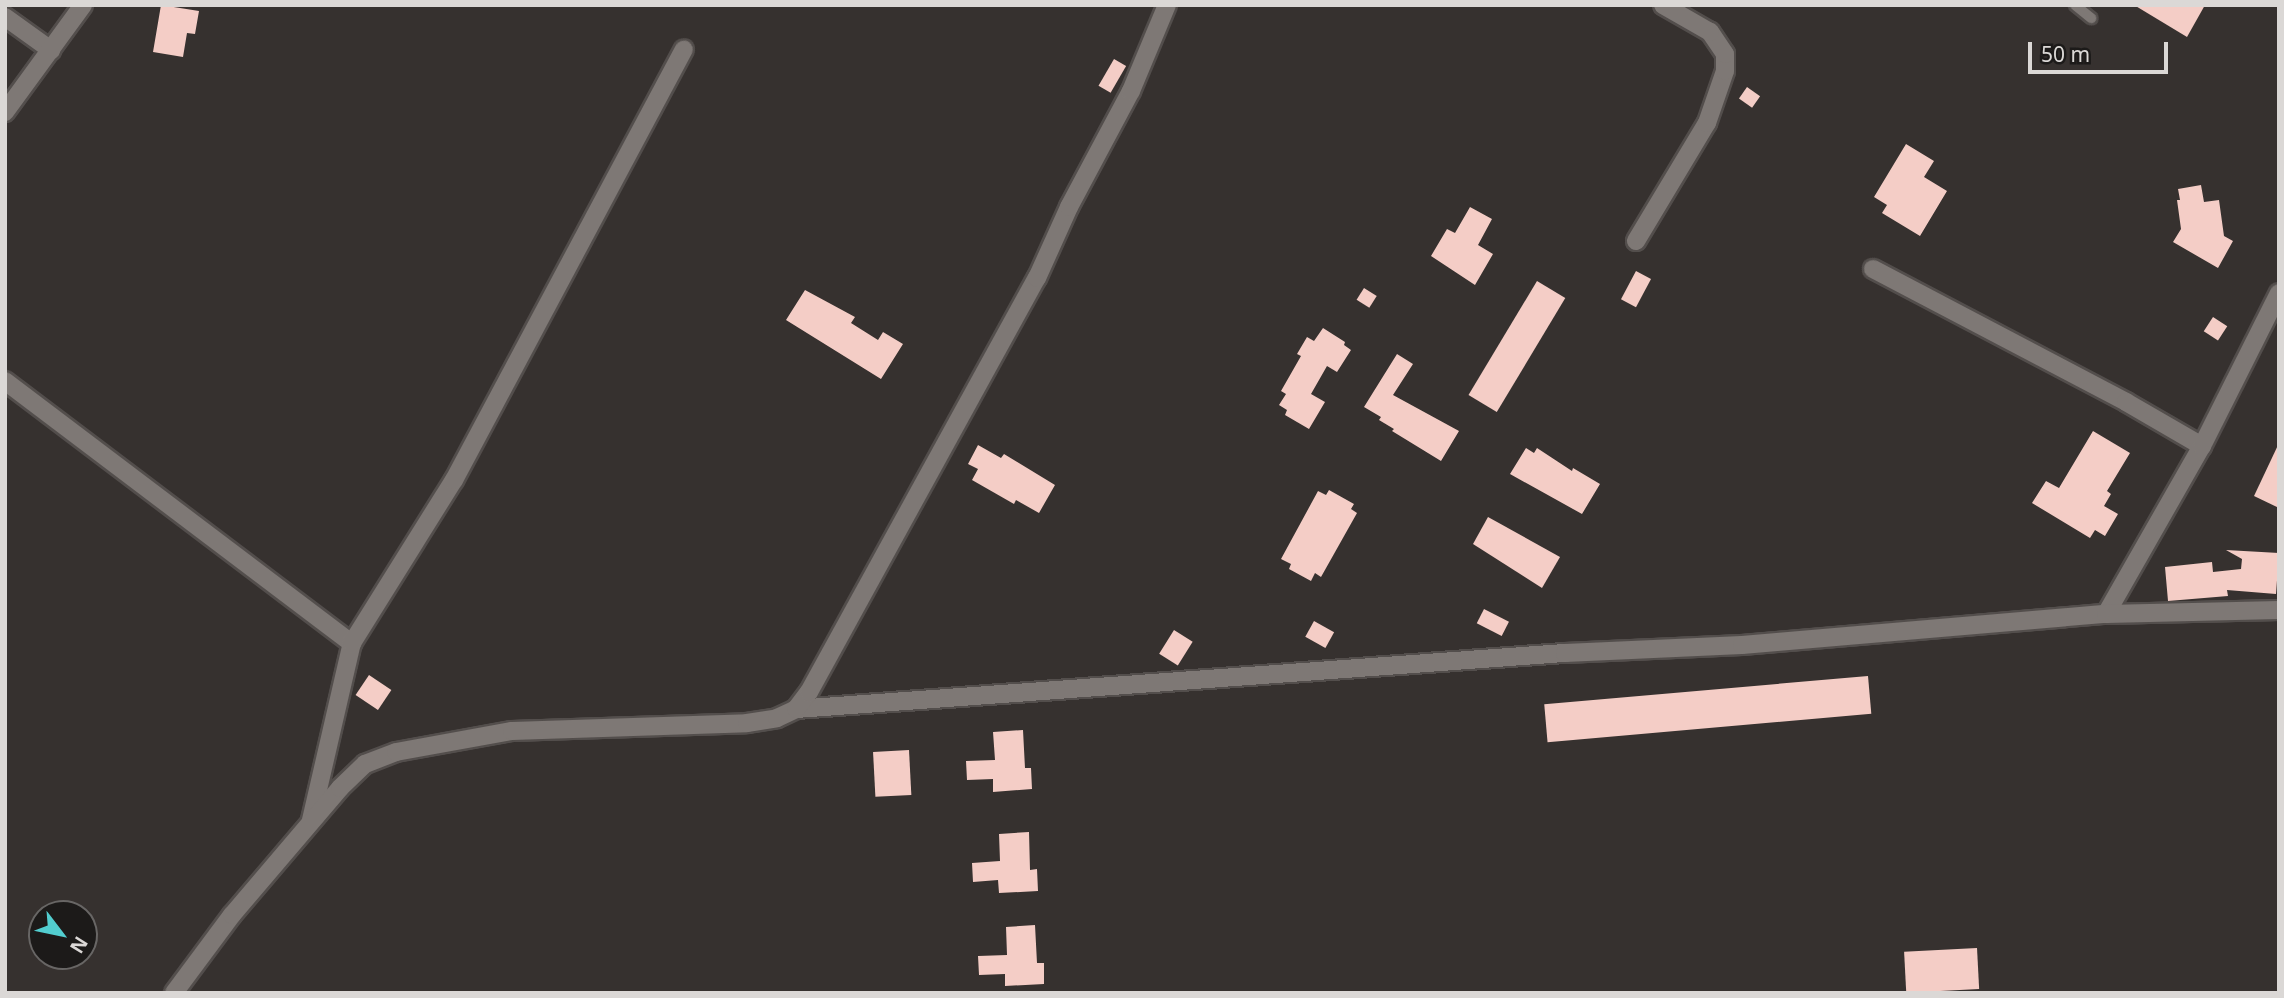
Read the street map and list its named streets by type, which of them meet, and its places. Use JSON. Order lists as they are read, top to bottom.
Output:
{
  "scale_bar": "50 m",
  "north": "bottom right"
}
